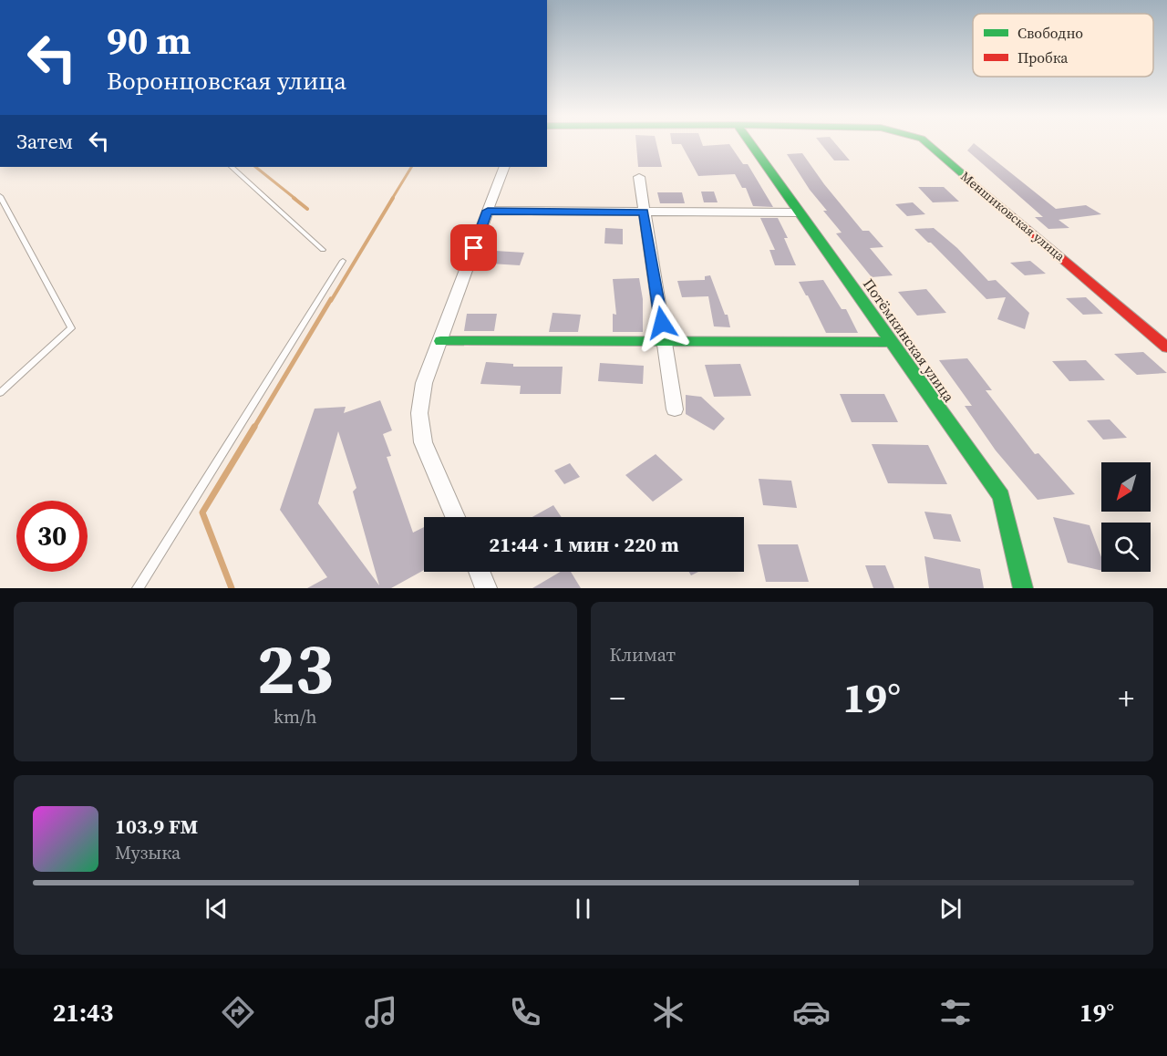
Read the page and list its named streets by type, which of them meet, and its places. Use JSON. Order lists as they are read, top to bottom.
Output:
{
  "streets": {
    "street": ["Меншиковская улица", "Потёмкинская улица"]
  },
  "legend": ["Свободно", "Пробка"],
  "north": "bottom left",
  "page": {
    "turn": ["90 m", "Воронцовская улица"],
    "then": "Затем",
    "limit": "30",
    "trip": "21:44 · 1 мин · 220 m",
    "tile": [
      ["23", "km/h"],
      "Климат"
    ],
    "heat": ["−", "19°", "+"],
    "song": ["103.9 FM", "Музыка"],
    "tabs": ["21:43", "19°"]
  }
}
